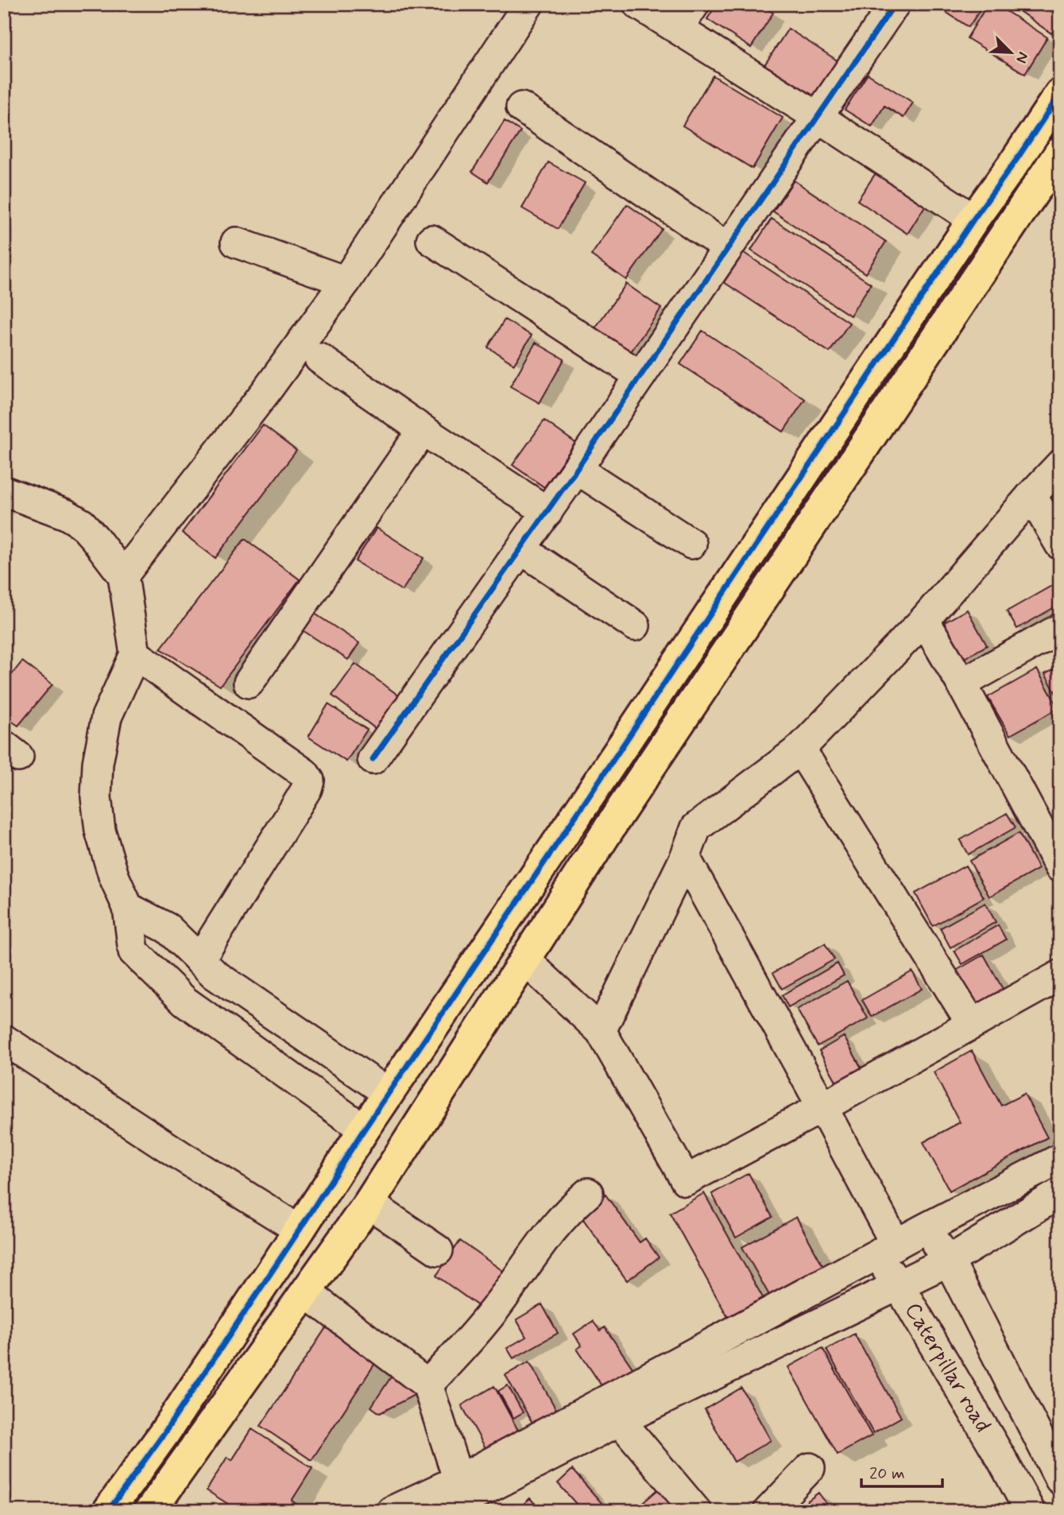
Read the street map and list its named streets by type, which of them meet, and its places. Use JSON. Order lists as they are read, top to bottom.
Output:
{
  "streets": {
    "street": ["Caterpillar road"]
  },
  "scale_bar": "20 m",
  "north": "bottom right"
}
